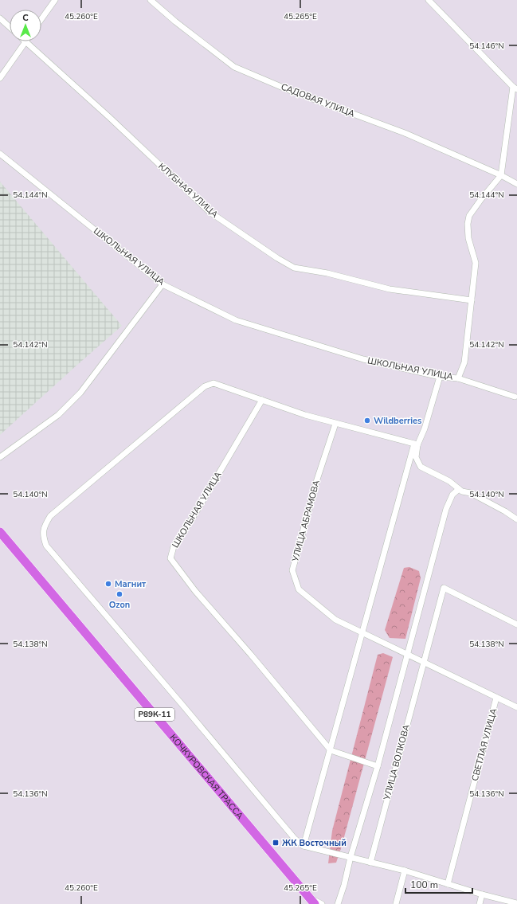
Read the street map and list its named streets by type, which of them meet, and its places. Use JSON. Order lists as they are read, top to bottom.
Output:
{
  "streets": {
    "main road": ["Р89К-11", "КОЧКУРОВСКАЯ ТРАССА"],
    "street": [
      "САДОВАЯ УЛИЦА",
      "КЛУБНАЯ УЛИЦА",
      "ШКОЛЬНАЯ УЛИЦА",
      "УЛИЦА АБРАМОВА",
      "СВЕТЛАЯ УЛИЦА",
      "УЛИЦА ВОЛКОВА"
    ]
  },
  "crossings": [
    ["УЛИЦА АБРАМОВА", "СВЕТЛАЯ УЛИЦА"],
    ["УЛИЦА АБРАМОВА", "УЛИЦА ВОЛКОВА"]
  ],
  "places": {
    "other": ["Wildberries", "Магнит", "Ozon"],
    "transit": ["ЖК Восточный"]
  },
  "scale_bar": "100 m",
  "north": "top",
  "coordinates": [
    "45.260°E",
    "45.265°E",
    "54.146°N",
    "54.144°N",
    "54.142°N",
    "54.140°N",
    "54.138°N",
    "54.136°N"
  ]
}
